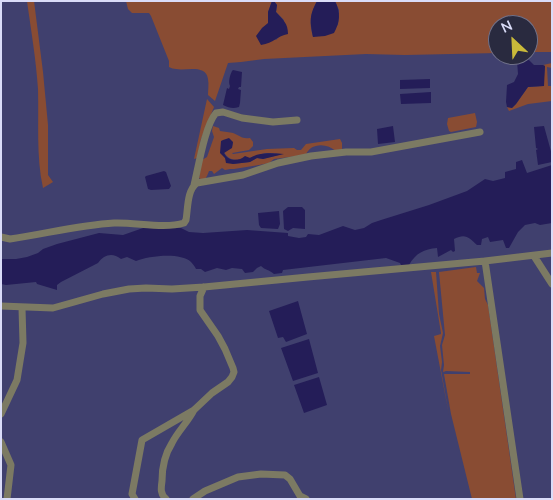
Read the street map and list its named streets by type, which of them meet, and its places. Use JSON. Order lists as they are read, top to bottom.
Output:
{
  "north": "top left"
}
